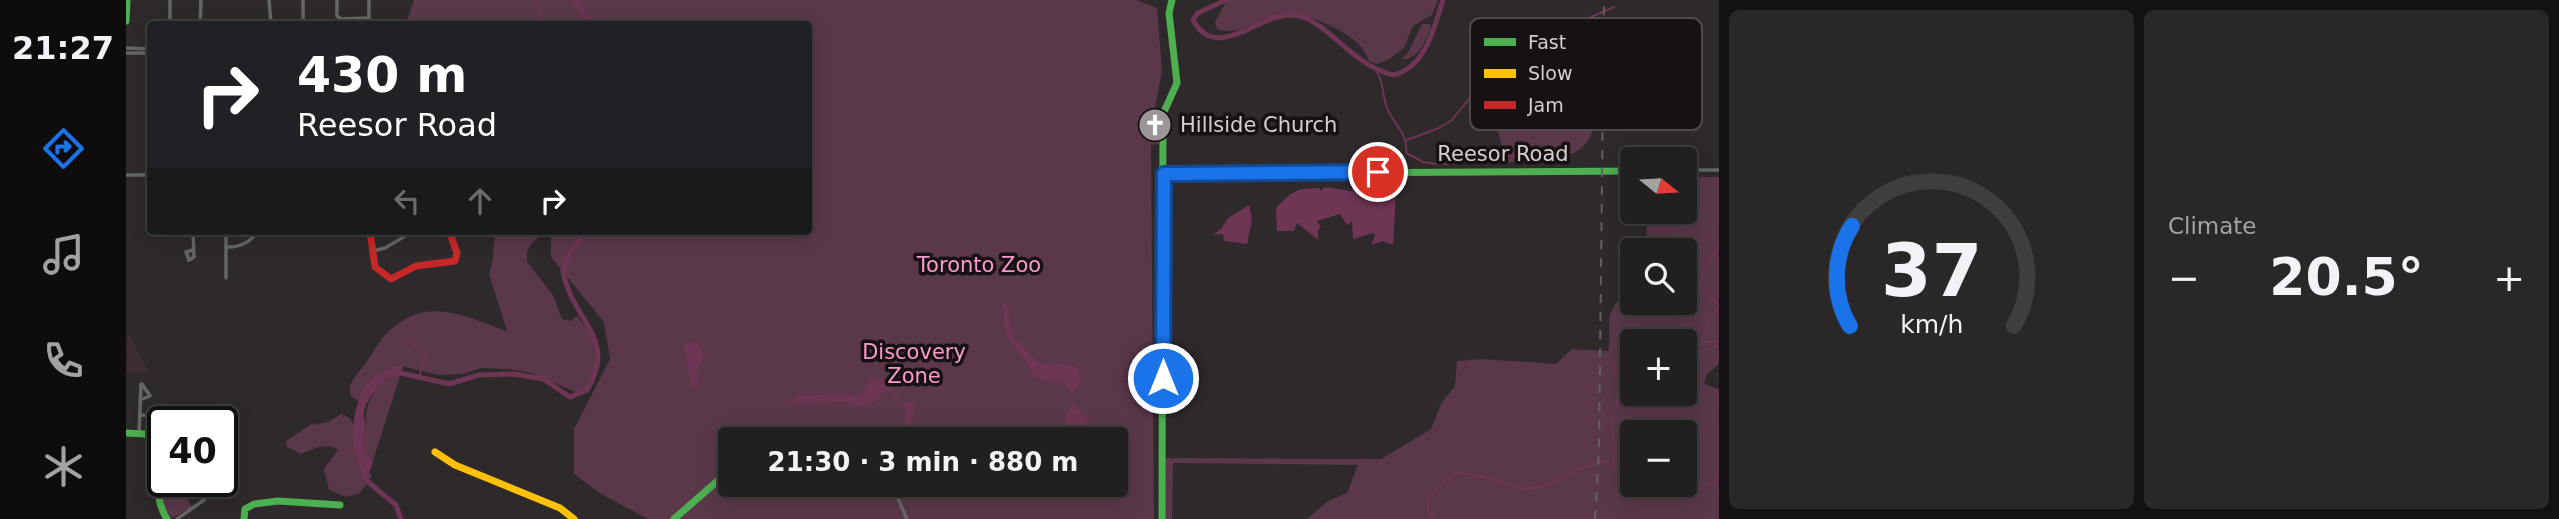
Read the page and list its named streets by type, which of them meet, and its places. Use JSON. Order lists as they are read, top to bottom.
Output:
{
  "streets": {
    "street": ["Reesor Road"]
  },
  "parks": ["Toronto Zoo", "Discovery Zone"],
  "places": {
    "church": ["Hillside Church"]
  },
  "legend": ["Fast", "Slow", "Jam"],
  "north": "right",
  "page": {
    "tabs": "21:27",
    "tile": "Climate",
    "turn": ["430 m", "Reesor Road"],
    "map_buttons": ["+", "−"],
    "heat": ["−", "20.5°", "+"],
    "limit": "40",
    "trip": "21:30 · 3 min · 880 m",
    "gauge": ["37", "km/h"]
  }
}
